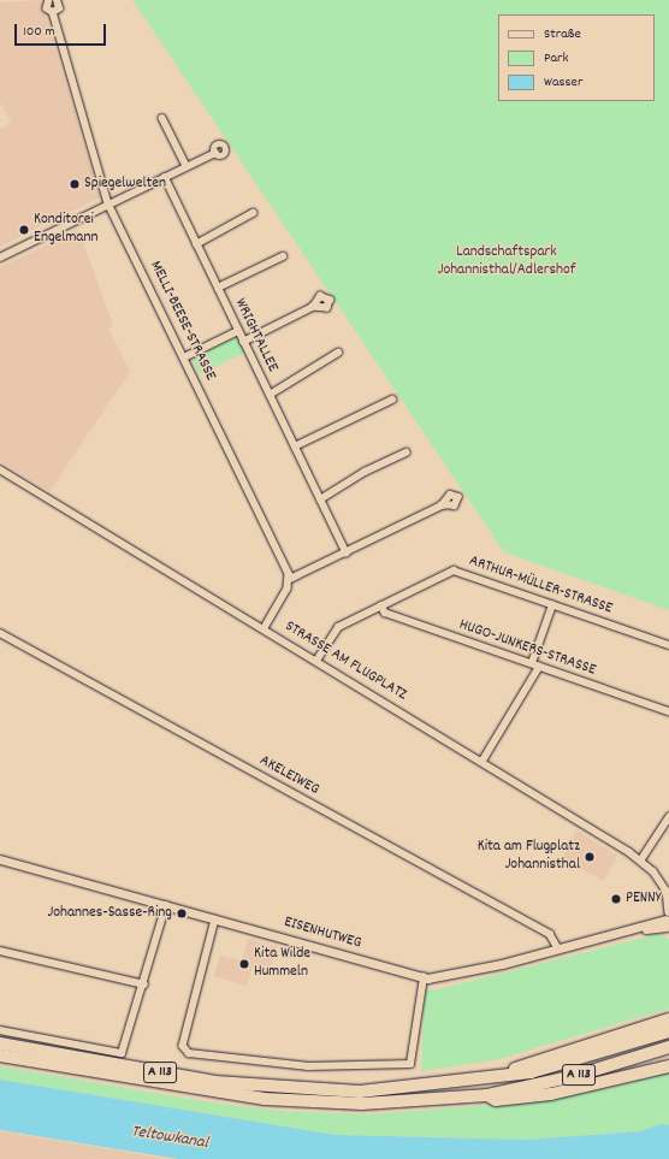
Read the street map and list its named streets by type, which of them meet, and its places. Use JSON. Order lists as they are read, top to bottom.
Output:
{
  "streets": {
    "highway": ["A 113"],
    "street": [
      "MELLI-BEESE-STRASSE",
      "WRIGHTALLEE",
      "ARTHUR-MÜLLER-STRASSE",
      "HUGO-JUNKERS-STRASSE",
      "STRASSE AM FLUGPLATZ",
      "AKELEIWEG",
      "EISENHUTWEG"
    ]
  },
  "crossings": [
    ["ARTHUR-MÜLLER-STRASSE", "HUGO-JUNKERS-STRASSE"],
    ["ARTHUR-MÜLLER-STRASSE", "STRASSE AM FLUGPLATZ"],
    ["STRASSE AM FLUGPLATZ", "EISENHUTWEG"],
    ["AKELEIWEG", "EISENHUTWEG"]
  ],
  "water": ["Teltowkanal"],
  "parks": ["Landschaftspark Johannisthal/Adlershof"],
  "places": [
    "Spiegelwelten",
    "Konditorei Engelmann",
    "Kita am Flugplatz Johannisthal",
    "PENNY",
    "Johannes-Sasse-Ring",
    "Kita Wilde Hummeln"
  ],
  "legend": ["Straße", "Park", "Wasser"],
  "scale_bar": "100 m"
}
